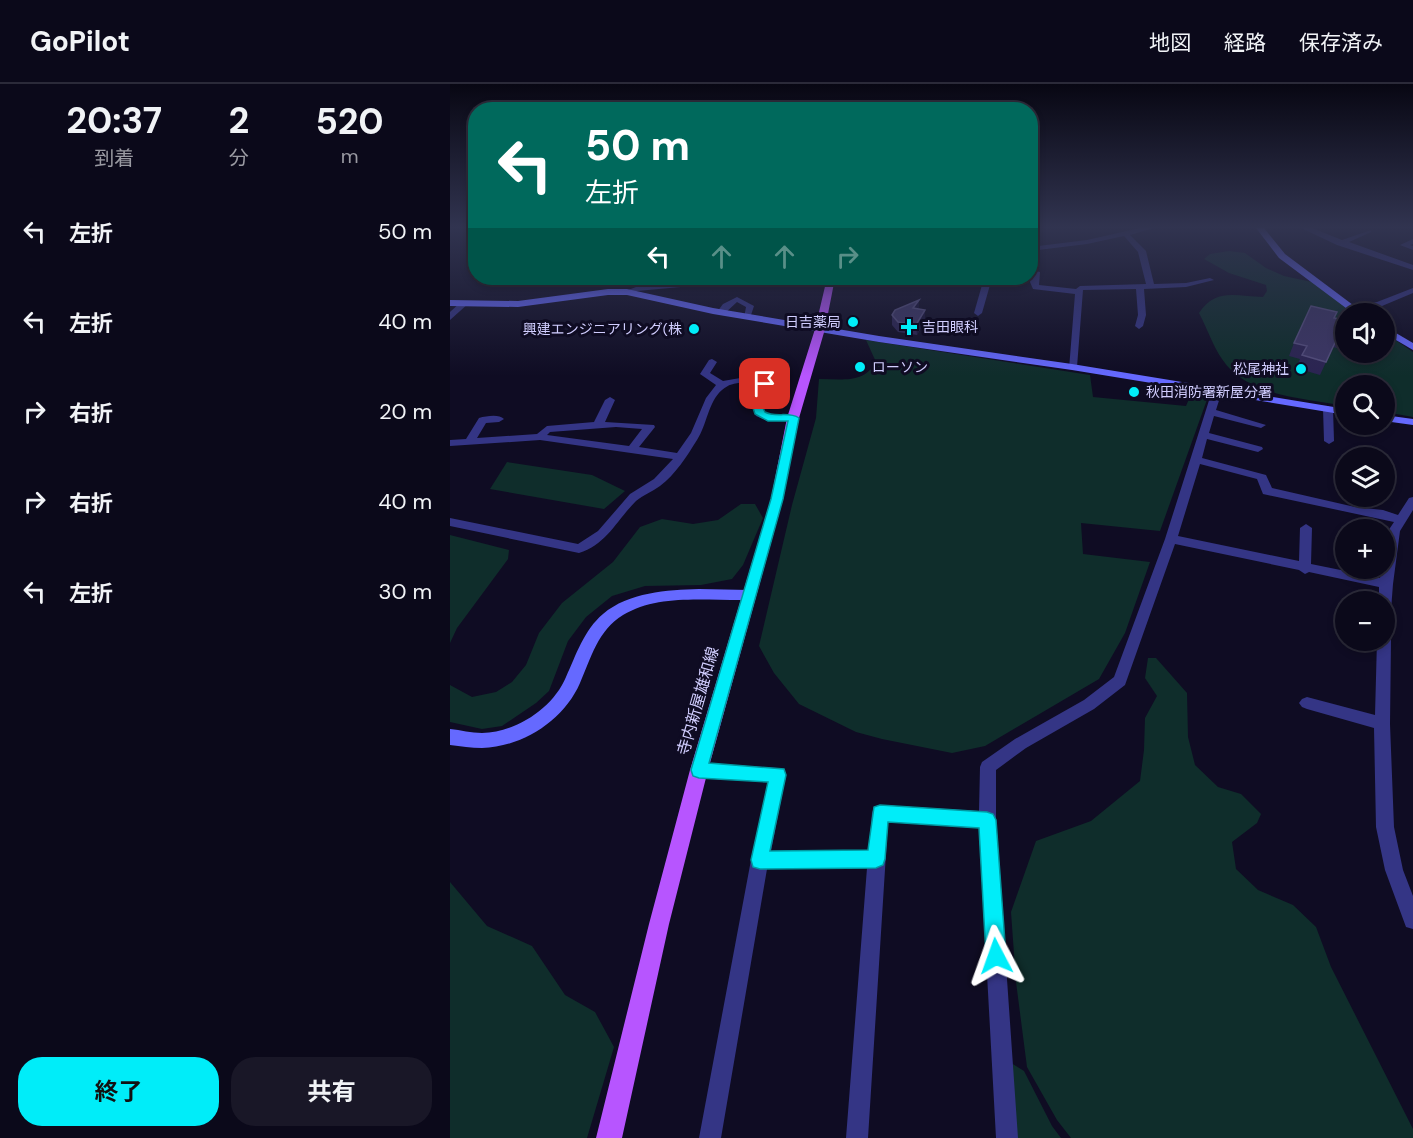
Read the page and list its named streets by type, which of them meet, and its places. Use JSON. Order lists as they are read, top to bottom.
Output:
{
  "streets": {
    "main road": ["寺内新屋雄和線"]
  },
  "places": {
    "other": [
      "日吉薬局",
      "興建エンジニアリング(株",
      "ローソン",
      "松尾神社",
      "秋田消防署新屋分署"
    ],
    "health": ["吉田眼科"]
  },
  "page": {
    "header": "GoPilot",
    "nav": ["地図", "経路", "保存済み"],
    "eta": [
      "20:37",
      "到着",
      "2",
      "分",
      "520",
      "m"
    ],
    "turn": ["50 m", "左折"],
    "list": [
      {
        "name": "左折",
        "value": "50 m"
      },
      {
        "name": "左折",
        "value": "40 m"
      },
      {
        "name": "右折",
        "value": "20 m"
      },
      {
        "name": "右折",
        "value": "40 m"
      },
      {
        "name": "左折",
        "value": "30 m"
      }
    ],
    "map_buttons": ["+", "−"],
    "buttons": ["終了", "共有"]
  }
}
